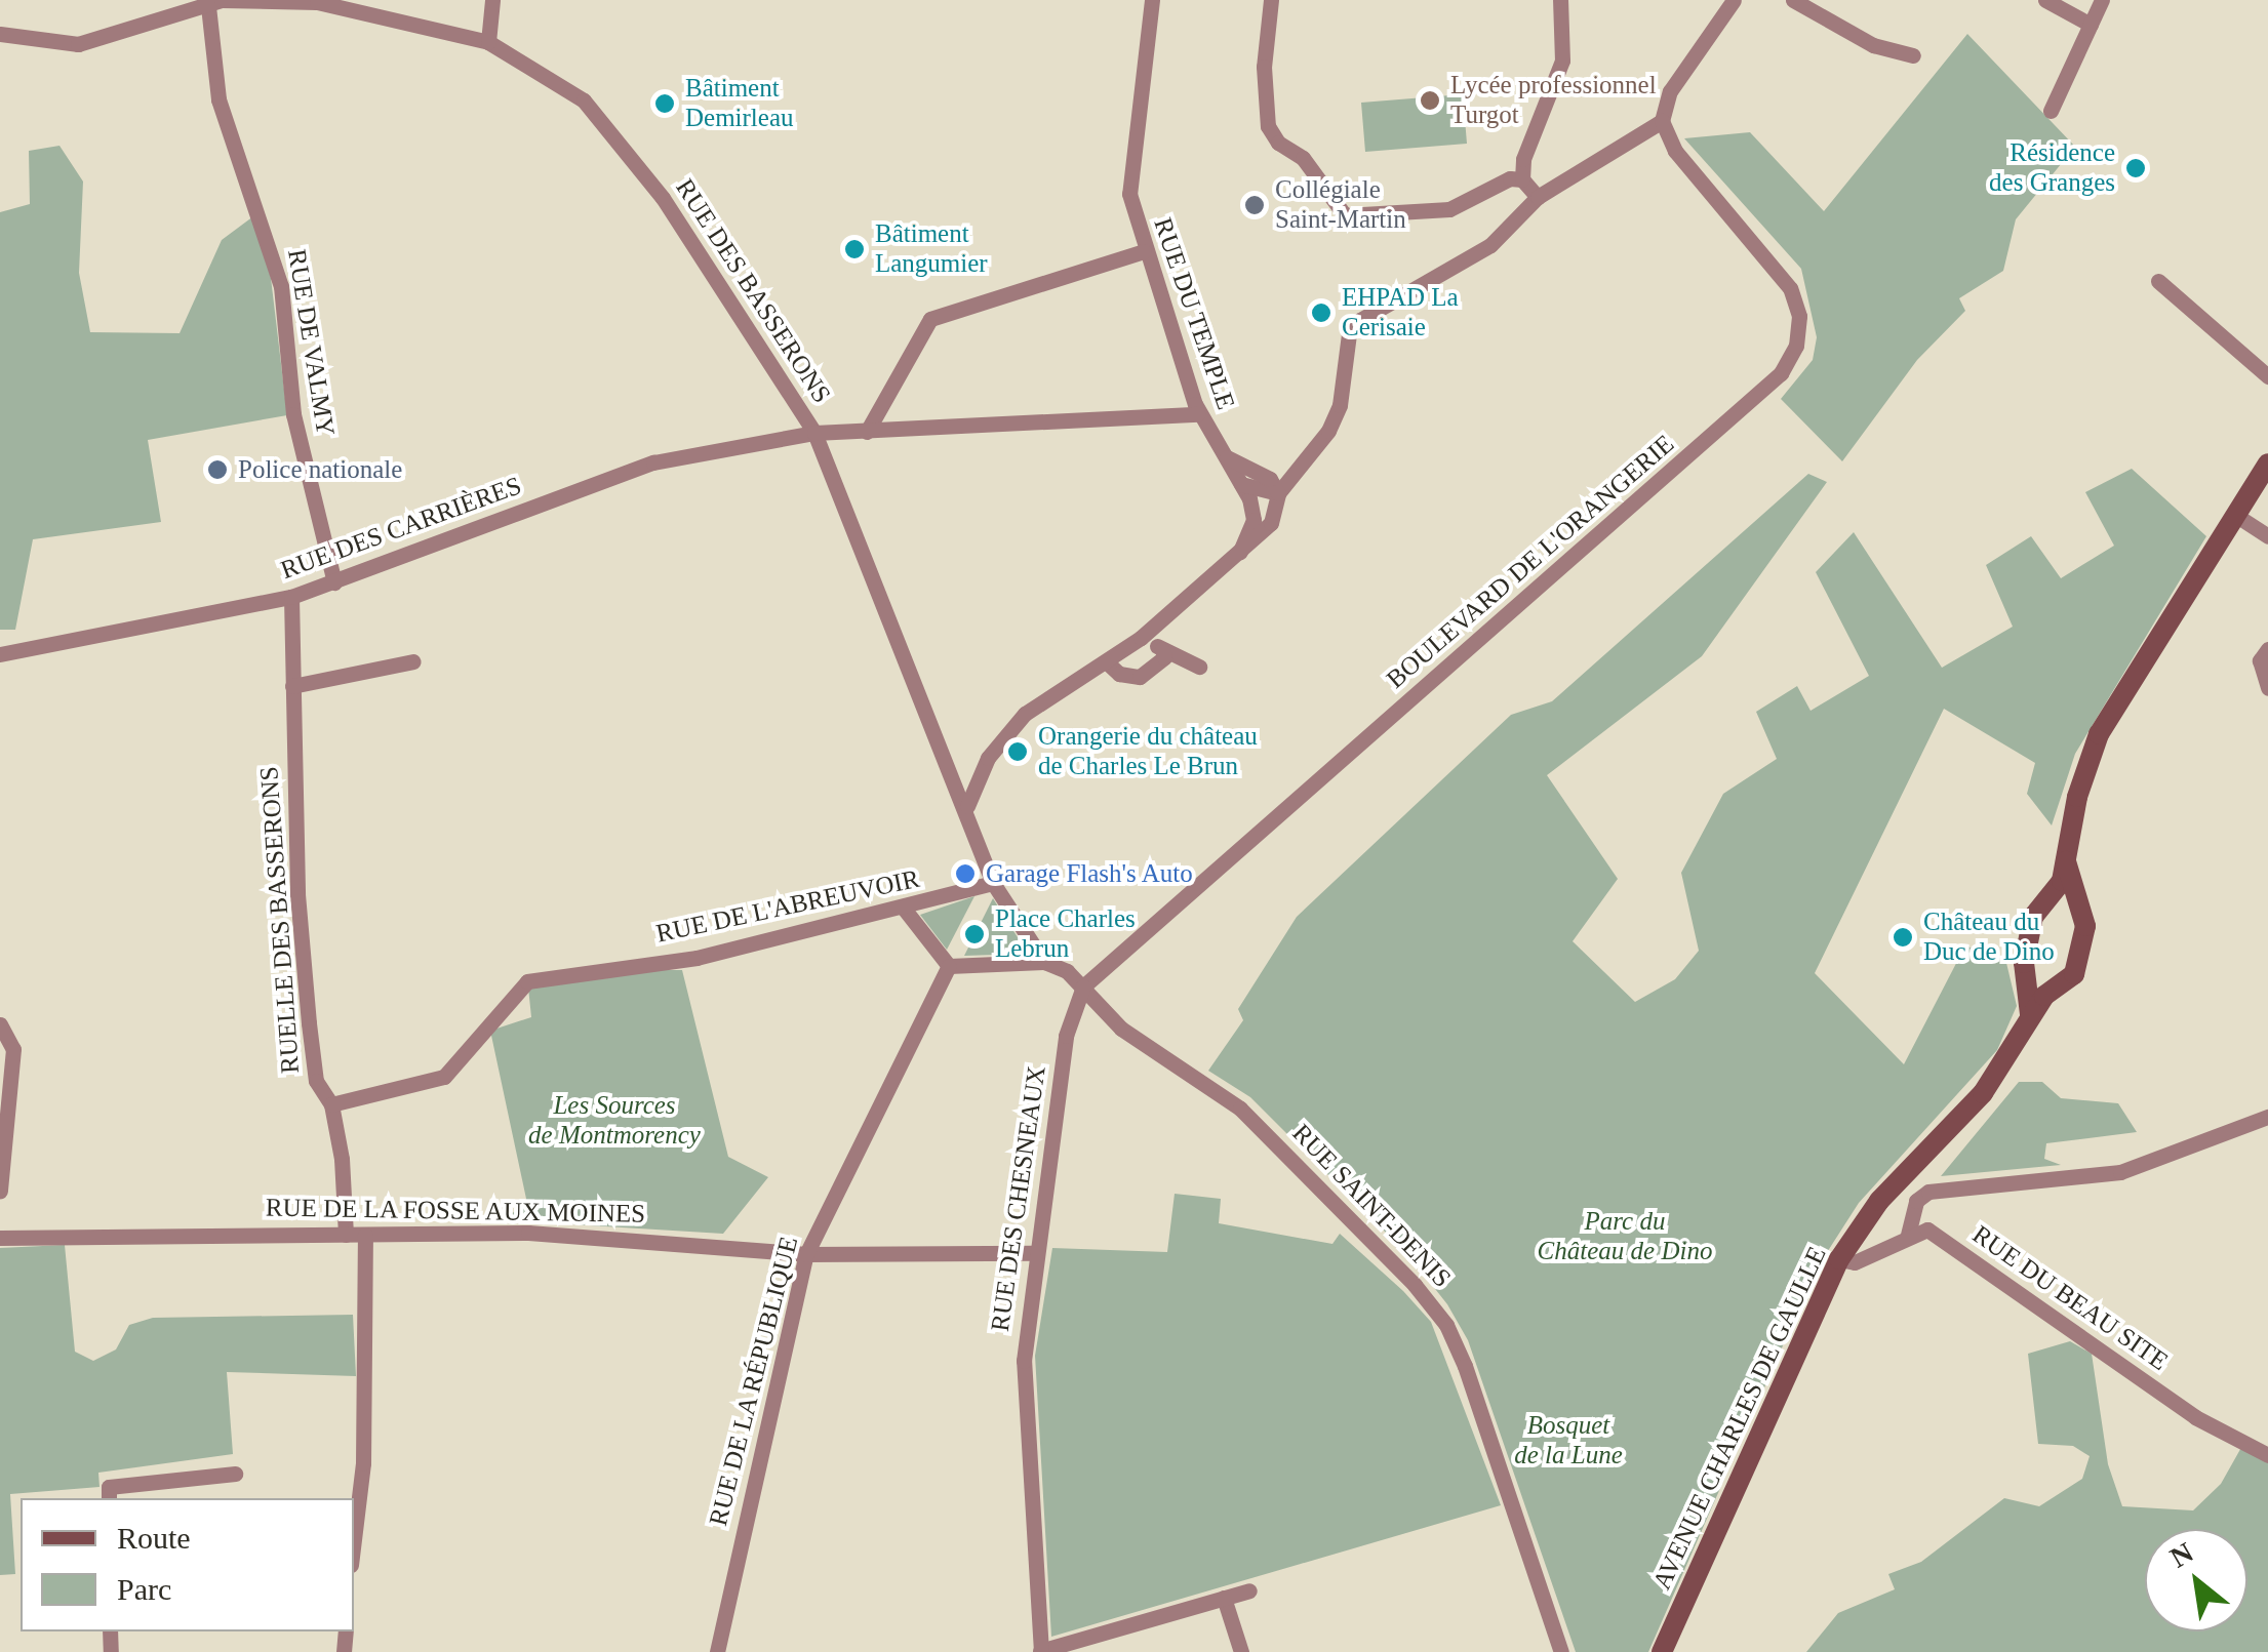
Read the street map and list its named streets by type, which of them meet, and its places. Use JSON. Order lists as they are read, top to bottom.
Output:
{
  "streets": {
    "main road": ["AVENUE CHARLES DE GAULLE"],
    "street": [
      "RUE DES BASSERONS",
      "RUE DU TEMPLE",
      "RUE DE VALMY",
      "RUE DES CARRIÈRES",
      "BOULEVARD DE L'ORANGERIE",
      "RUE DE L'ABREUVOIR",
      "RUELLE DES BASSERONS",
      "RUE DES CHESNEAUX",
      "RUE SAINT-DENIS",
      "RUE DE LA FOSSE AUX MOINES",
      "RUE DU BEAU SITE",
      "RUE DE LA RÉPUBLIQUE"
    ]
  },
  "crossings": [
    ["RUE DES BASSERONS", "RUE DE VALMY"],
    ["RUE DES BASSERONS", "RUE DES CARRIÈRES"],
    ["RUE DES BASSERONS", "RUE DE L'ABREUVOIR"],
    ["RUE DU TEMPLE", "RUE DES CARRIÈRES"],
    ["RUE DE VALMY", "RUE DES CARRIÈRES"],
    ["RUE DES CARRIÈRES", "RUELLE DES BASSERONS"],
    ["BOULEVARD DE L'ORANGERIE", "RUE DES CHESNEAUX"],
    ["BOULEVARD DE L'ORANGERIE", "RUE SAINT-DENIS"],
    ["RUE DE L'ABREUVOIR", "RUELLE DES BASSERONS"],
    ["RUELLE DES BASSERONS", "RUE DE LA FOSSE AUX MOINES"],
    ["RUE DES CHESNEAUX", "RUE SAINT-DENIS"],
    ["RUE DES CHESNEAUX", "RUE DE LA FOSSE AUX MOINES"],
    ["RUE DE LA FOSSE AUX MOINES", "RUE DE LA RÉPUBLIQUE"]
  ],
  "parks": ["Les Sources de Montmorency", "Parc du Château de Dino", "Bosquet de la Lune"],
  "places": [
    "Lycée professionnel Turgot",
    "Bâtiment Demirleau",
    "Résidence des Granges",
    "Collégiale Saint-Martin",
    "Bâtiment Langumier",
    "EHPAD La Cerisaie",
    "Police nationale",
    "Orangerie du château de Charles Le Brun",
    "Garage Flash's Auto",
    "Place Charles Lebrun",
    "Château du Duc de Dino"
  ],
  "legend": ["Route", "Parc"],
  "north": "top left"
}
